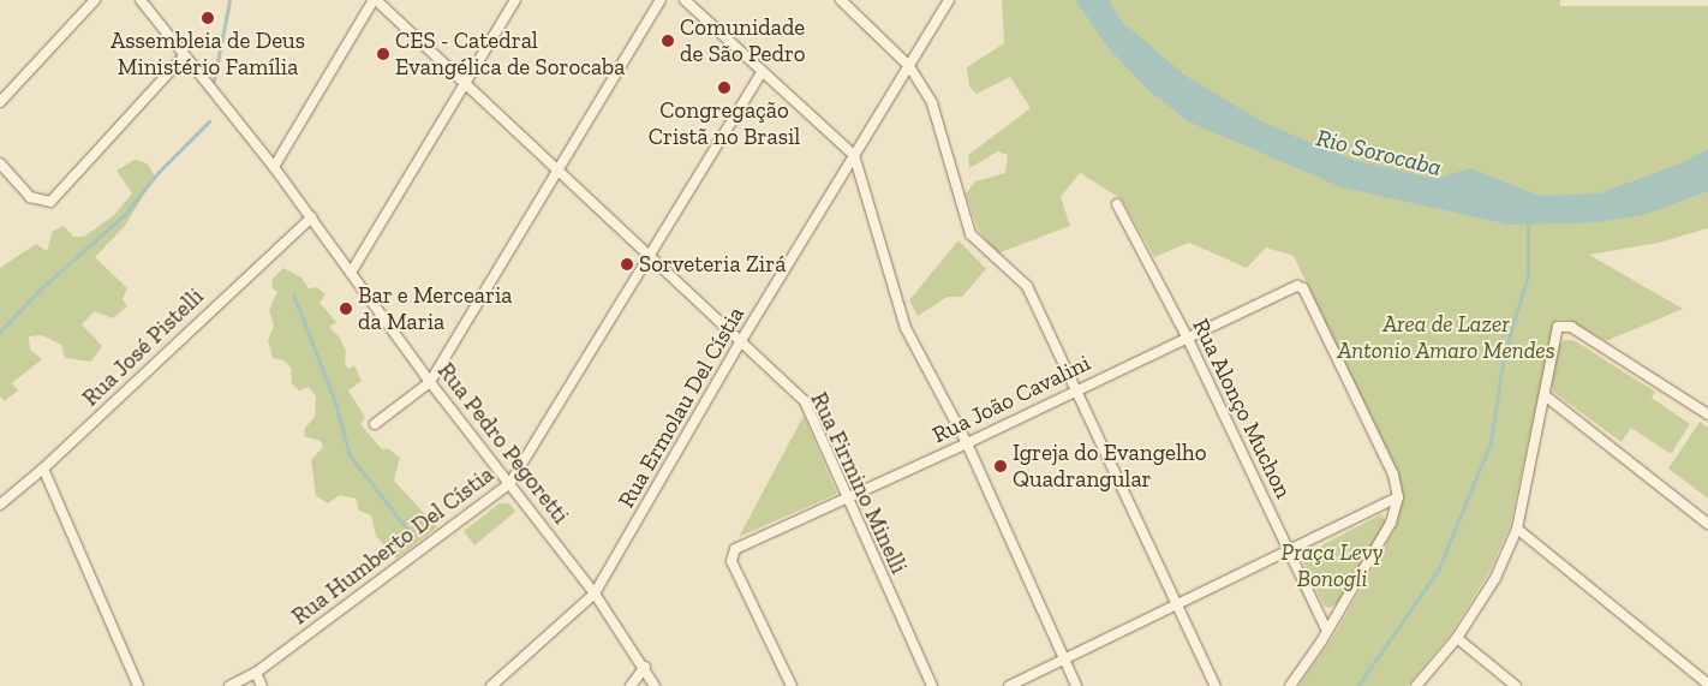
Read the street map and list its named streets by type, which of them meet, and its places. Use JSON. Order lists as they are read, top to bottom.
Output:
{
  "streets": {
    "street": [
      "Rua José Pistelli",
      "Rua João Cavalini",
      "Rua Ermolau Del Cístia",
      "Rua Alonço Muchon",
      "Rua Pedro Pegoretti",
      "Rua Firmino Minelli",
      "Rua Humberto Del Cístia"
    ]
  },
  "crossings": [
    ["Rua José Pistelli", "Rua Pedro Pegoretti"],
    ["Rua João Cavalini", "Rua Alonço Muchon"],
    ["Rua João Cavalini", "Rua Firmino Minelli"],
    ["Rua Ermolau Del Cístia", "Rua Pedro Pegoretti"],
    ["Rua Ermolau Del Cístia", "Rua Firmino Minelli"],
    ["Rua Pedro Pegoretti", "Rua Humberto Del Cístia"],
    ["Rua Firmino Minelli", "Rua Humberto Del Cístia"]
  ],
  "water": ["Rio Sorocaba"],
  "parks": ["Area de Lazer Antonio Amaro Mendes", "Praça Levy Bonogli"],
  "places": [
    "Assembleia de Deus Ministério Família",
    "Comunidade de São Pedro",
    "CES - Catedral Evangélica de Sorocaba",
    "Congregação Cristã no Brasil",
    "Sorveteria Zirá",
    "Bar e Mercearia da Maria",
    "Igreja do Evangelho Quadrangular"
  ]
}
